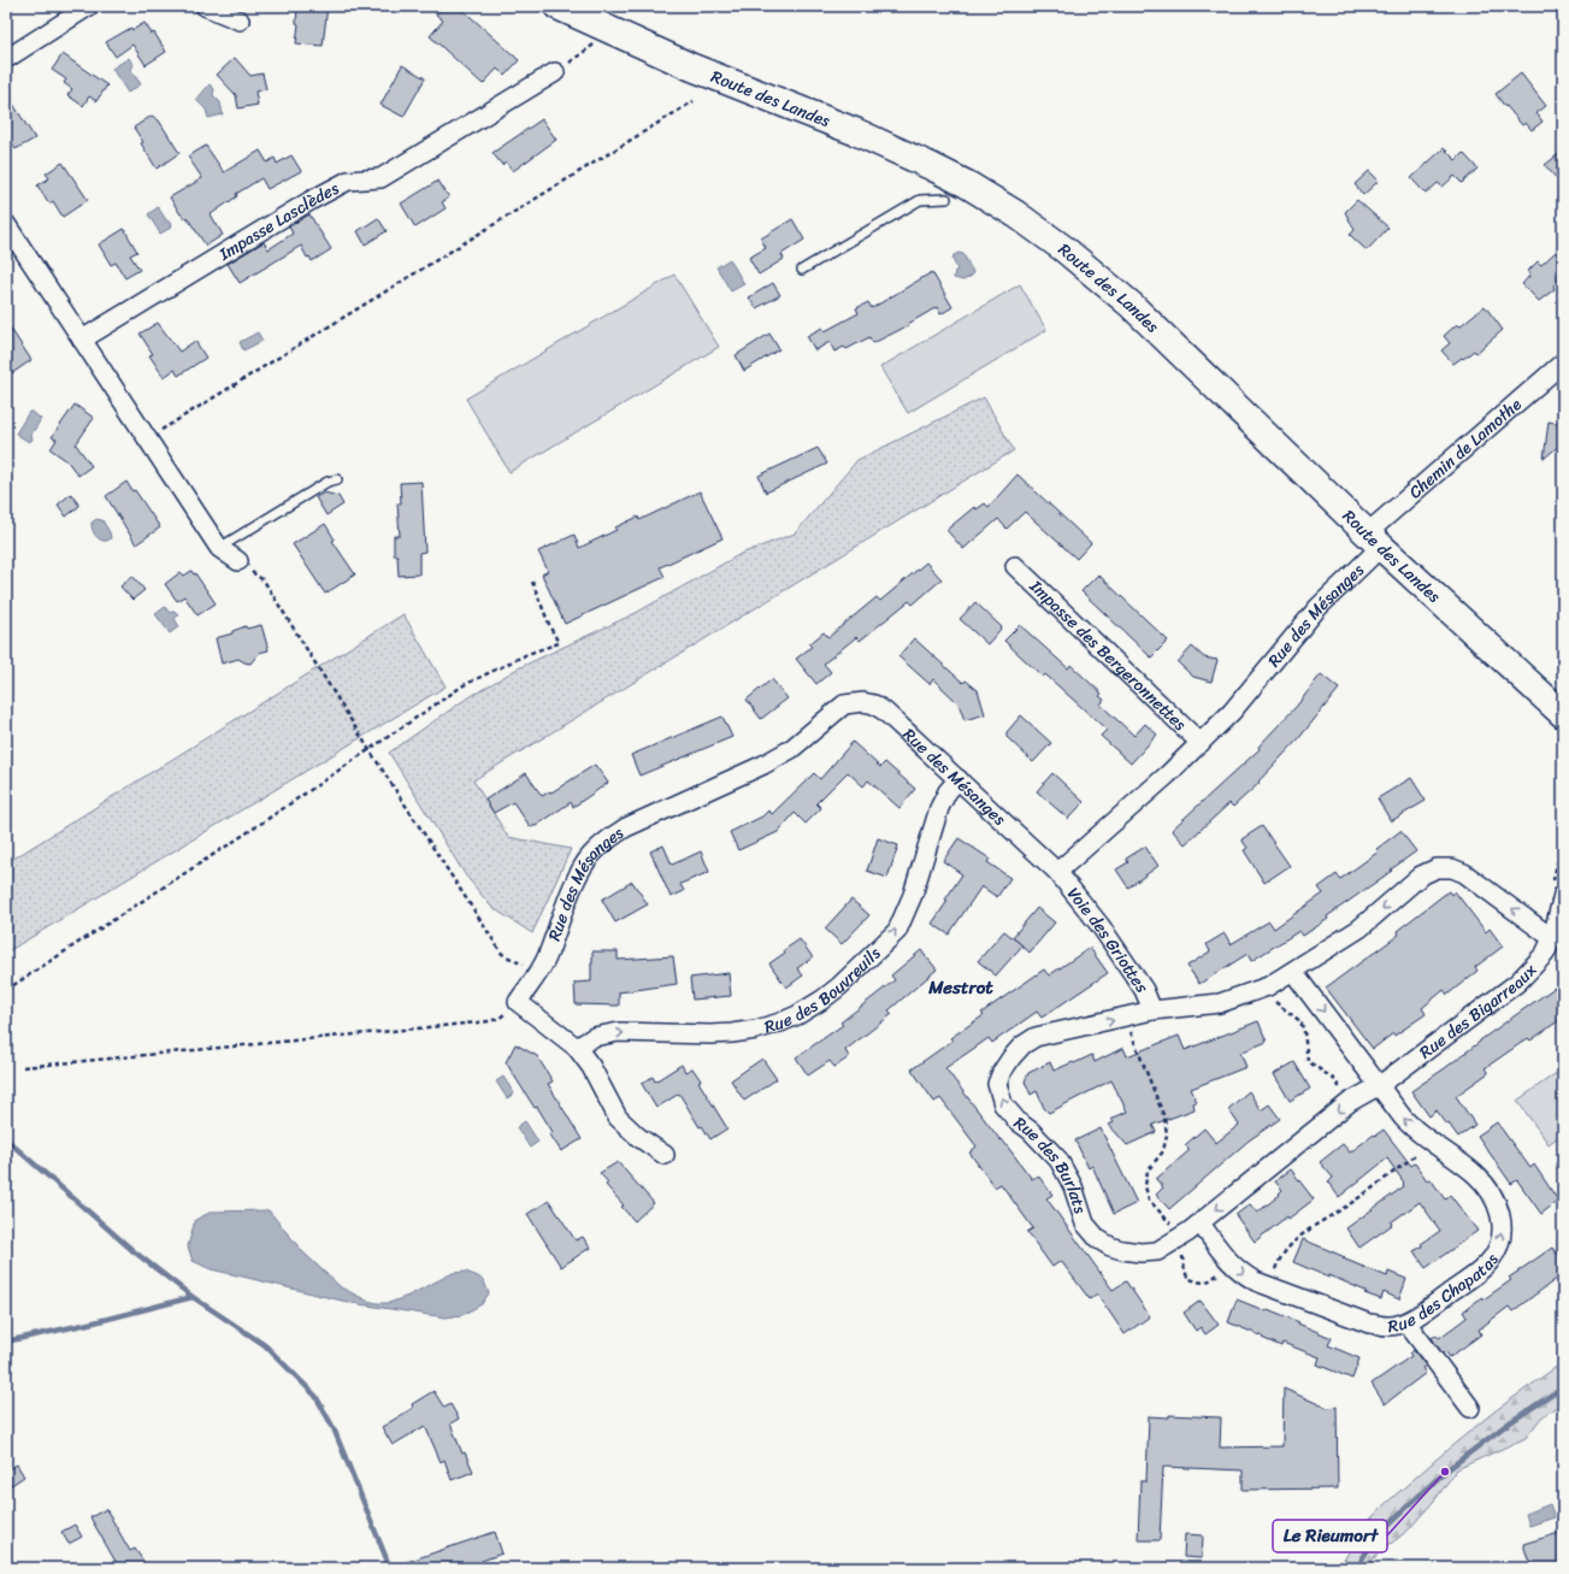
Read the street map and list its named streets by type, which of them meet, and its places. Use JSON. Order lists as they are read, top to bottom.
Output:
{
  "streets": {
    "main road": ["Route des Landes"],
    "street": [
      "Impasse Lasclèdes",
      "Chemin de Lamothe",
      "Rue des Mésanges",
      "Impasse des Bergeronnettes",
      "Voie des Griottes",
      "Rue des Bouvreuils",
      "Rue des Bigarreaux",
      "Rue des Burlats",
      "Rue des Chapatas"
    ]
  },
  "crossings": [
    ["Route des Landes", "Chemin de Lamothe"],
    ["Route des Landes", "Rue des Mésanges"],
    ["Chemin de Lamothe", "Rue des Mésanges"],
    ["Rue des Mésanges", "Impasse des Bergeronnettes"],
    ["Rue des Mésanges", "Voie des Griottes"],
    ["Rue des Mésanges", "Rue des Bouvreuils"],
    ["Voie des Griottes", "Rue des Burlats"],
    ["Rue des Bigarreaux", "Rue des Burlats"],
    ["Rue des Bigarreaux", "Rue des Chapatas"],
    ["Rue des Burlats", "Rue des Chapatas"]
  ],
  "one_way": ["Rue des Bouvreuils"],
  "districts": ["Mestrot"],
  "places": ["Le Rieumort"]
}
